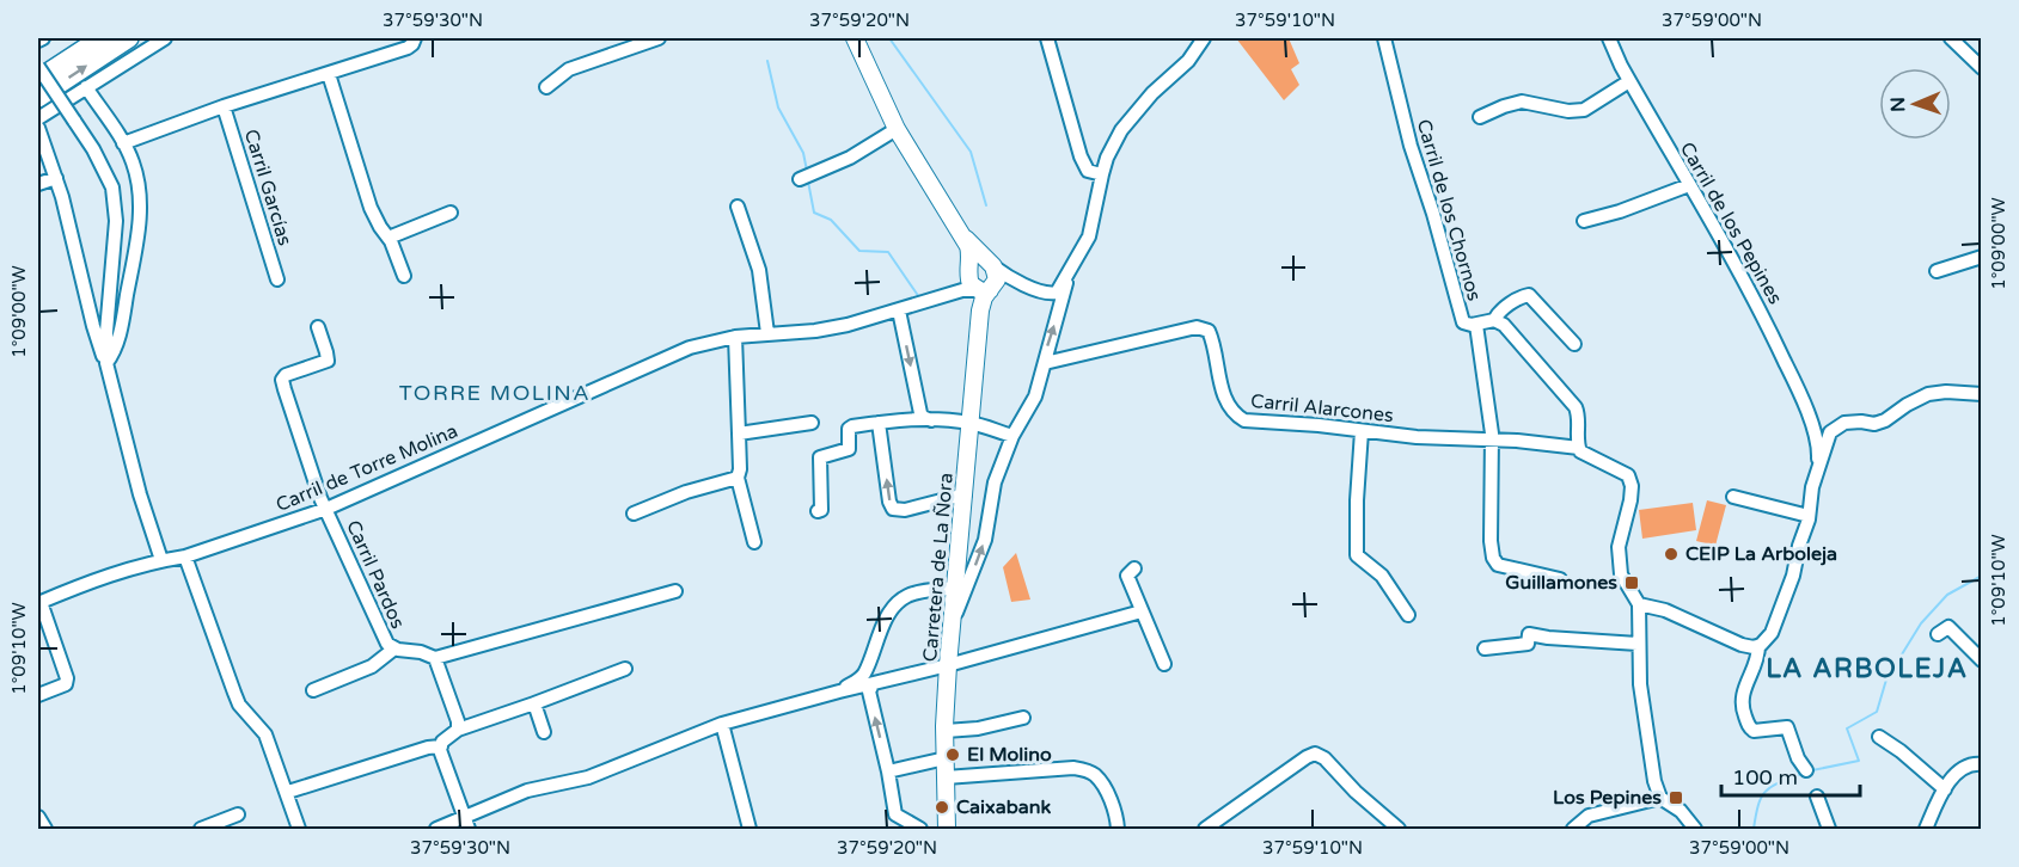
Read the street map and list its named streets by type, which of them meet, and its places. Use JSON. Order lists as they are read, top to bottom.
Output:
{
  "streets": {
    "main road": ["Carretera de La Ñora"],
    "street": [
      "Carril Garcías",
      "Carril de los Chornos",
      "Carril de los Pepines",
      "Carril Alarcones",
      "Carril de Torre Molina",
      "Carril Pardos"
    ]
  },
  "crossings": [
    ["Carril de los Chornos", "Carril Alarcones"],
    ["Carril de Torre Molina", "Carretera de La Ñora"],
    ["Carril de Torre Molina", "Carril Pardos"]
  ],
  "districts": ["TORRE MOLINA", "LA ARBOLEJA"],
  "places": {
    "other": ["CEIP La Arboleja", "El Molino", "Caixabank"],
    "transit": ["Guillamones", "Los Pepines"]
  },
  "scale_bar": "100 m",
  "north": "left",
  "coordinates": [
    "37°59'30\"N",
    "37°59'20\"N",
    "37°59'10\"N",
    "37°59'00\"N",
    "1°09'00\"W",
    "1°09'10\"W"
  ]
}
